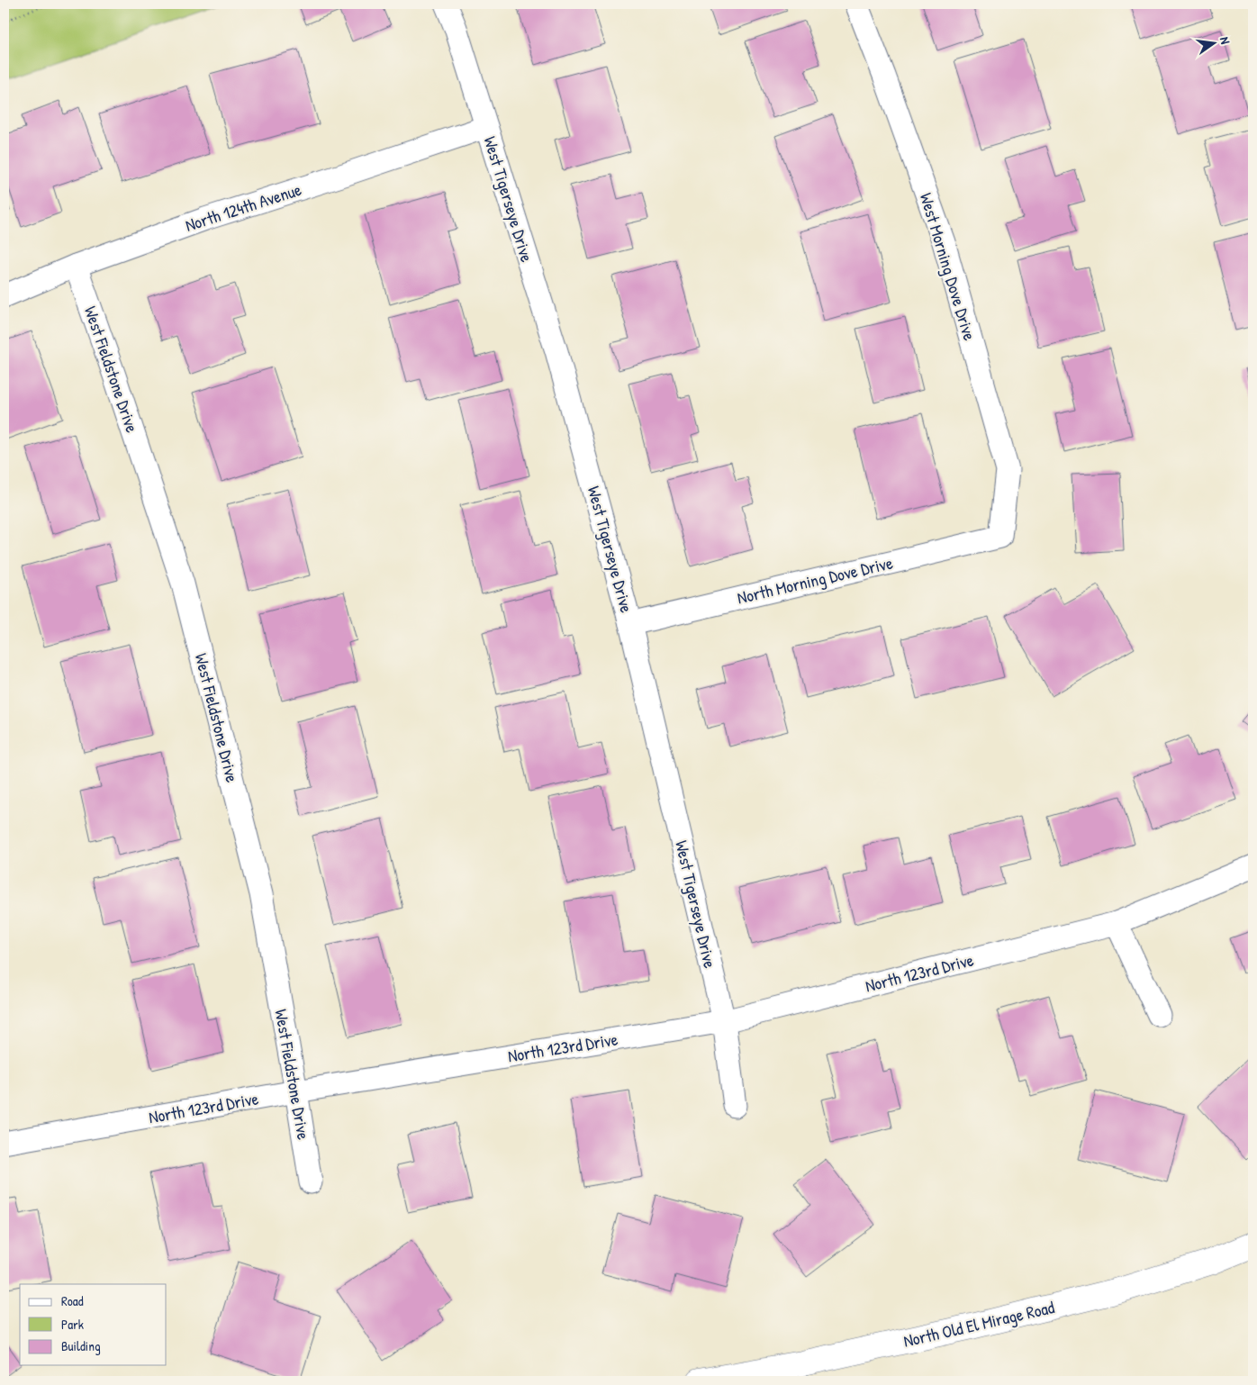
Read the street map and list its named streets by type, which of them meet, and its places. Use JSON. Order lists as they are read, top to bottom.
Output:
{
  "streets": {
    "street": [
      "West Tigerseye Drive",
      "North 124th Avenue",
      "West Morning Dove Drive",
      "West Fieldstone Drive",
      "North Morning Dove Drive",
      "North 123rd Drive",
      "North Old El Mirage Road"
    ]
  },
  "crossings": [
    ["West Tigerseye Drive", "North 124th Avenue"],
    ["West Tigerseye Drive", "North Morning Dove Drive"],
    ["West Tigerseye Drive", "North 123rd Drive"],
    ["North 124th Avenue", "West Fieldstone Drive"],
    ["West Morning Dove Drive", "North Morning Dove Drive"],
    ["West Fieldstone Drive", "North 123rd Drive"]
  ],
  "legend": ["Road", "Park", "Building"],
  "north": "right"
}
